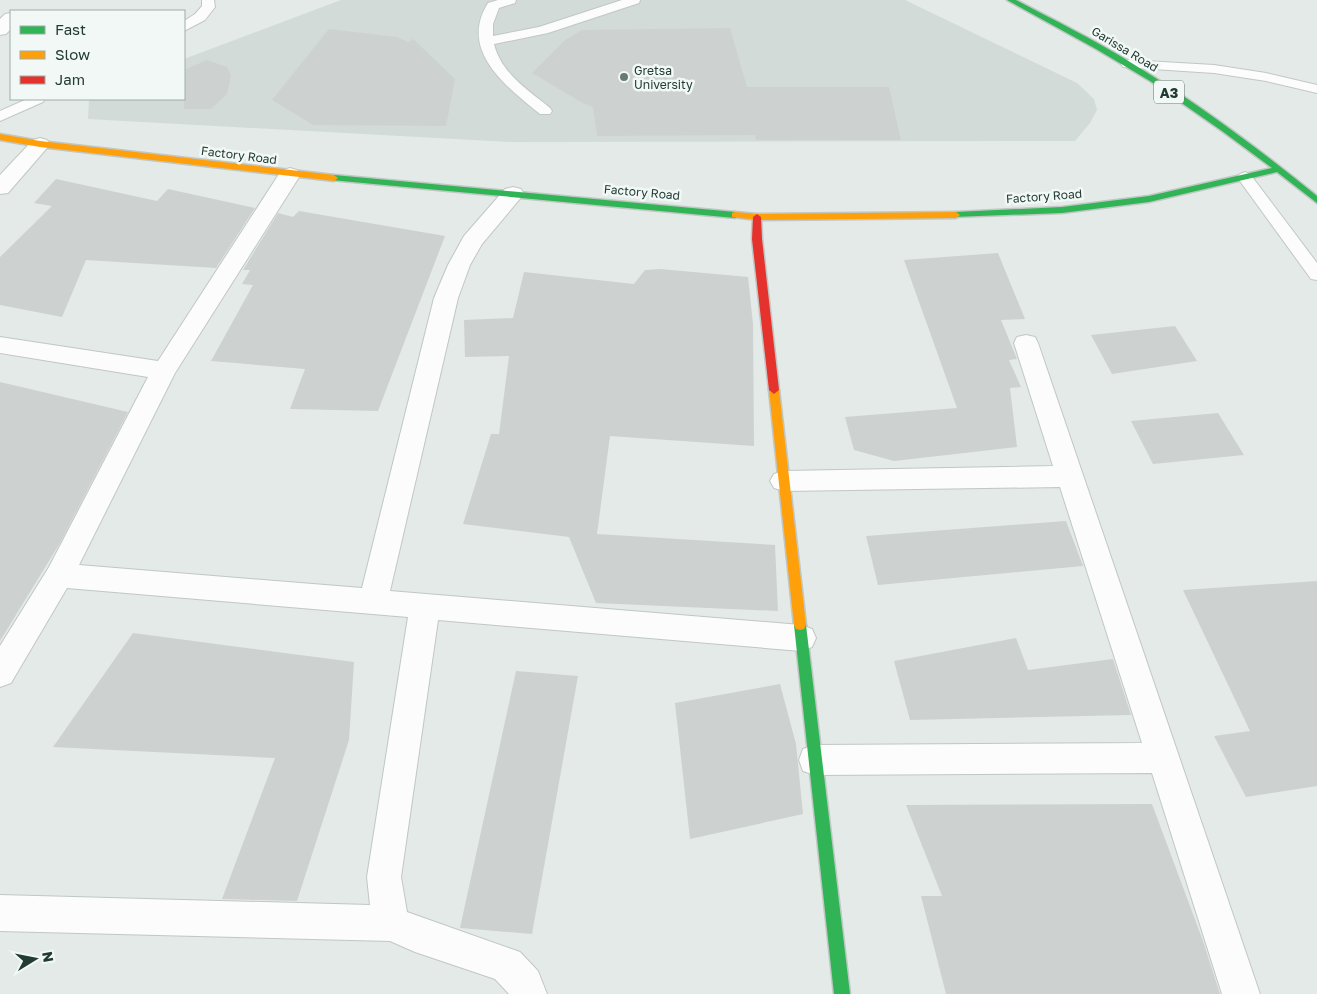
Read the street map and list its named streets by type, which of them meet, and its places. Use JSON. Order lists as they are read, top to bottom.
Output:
{
  "streets": {
    "main road": ["Garissa Road", "A3", "Factory Road"]
  },
  "crossings": [
    ["Garissa Road", "Factory Road"]
  ],
  "places": ["Gretsa University"],
  "legend": ["Fast", "Slow", "Jam"],
  "north": "right"
}
